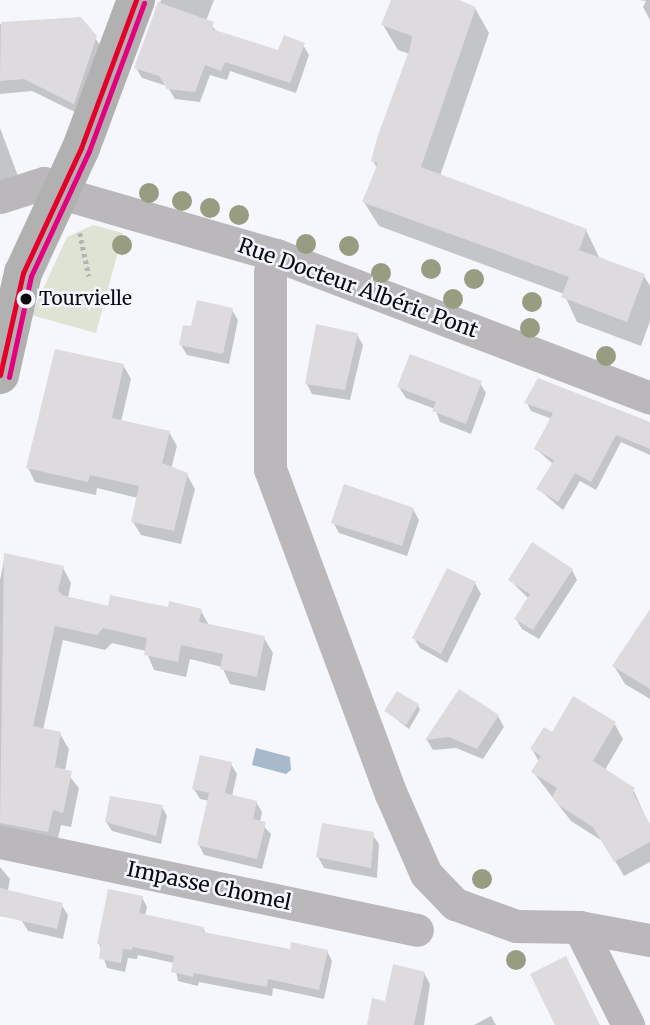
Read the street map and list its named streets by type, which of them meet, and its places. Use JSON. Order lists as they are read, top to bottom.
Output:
{
  "streets": {
    "street": ["Rue Docteur Albéric Pont", "Impasse Chomel"]
  },
  "places": ["Tourvielle"]
}
